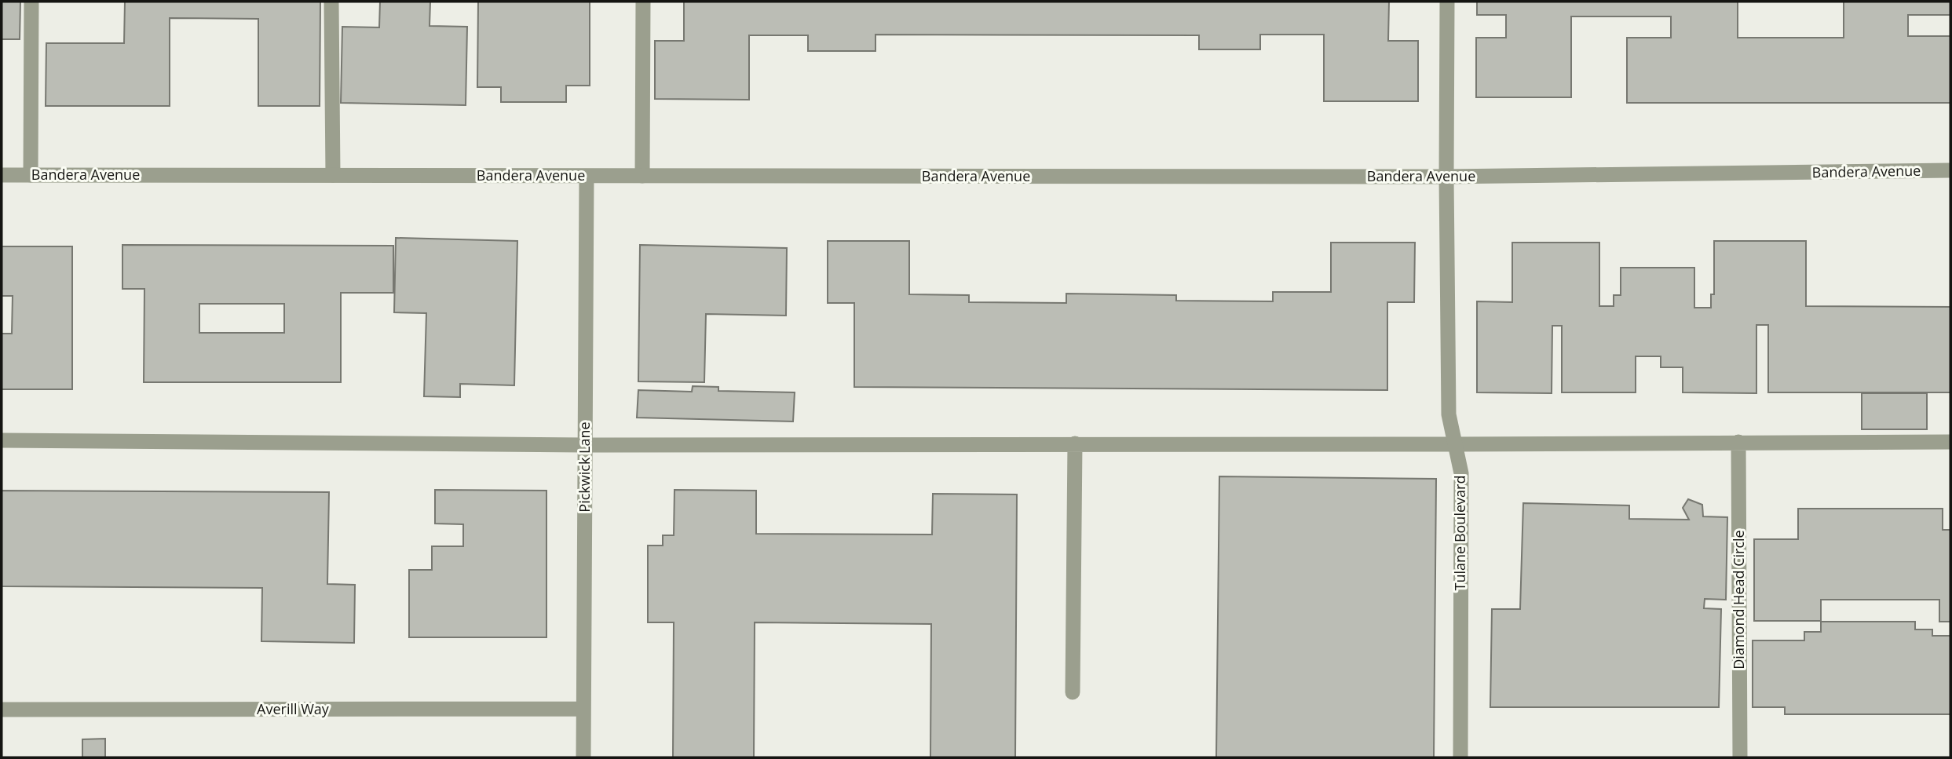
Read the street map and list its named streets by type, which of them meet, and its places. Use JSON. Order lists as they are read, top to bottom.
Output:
{
  "streets": {
    "street": [
      "Bandera Avenue",
      "Pickwick Lane",
      "Tulane Boulevard",
      "Diamond Head Circle",
      "Averill Way"
    ]
  },
  "crossings": [
    ["Bandera Avenue", "Pickwick Lane"],
    ["Bandera Avenue", "Tulane Boulevard"],
    ["Pickwick Lane", "Averill Way"]
  ]
}
